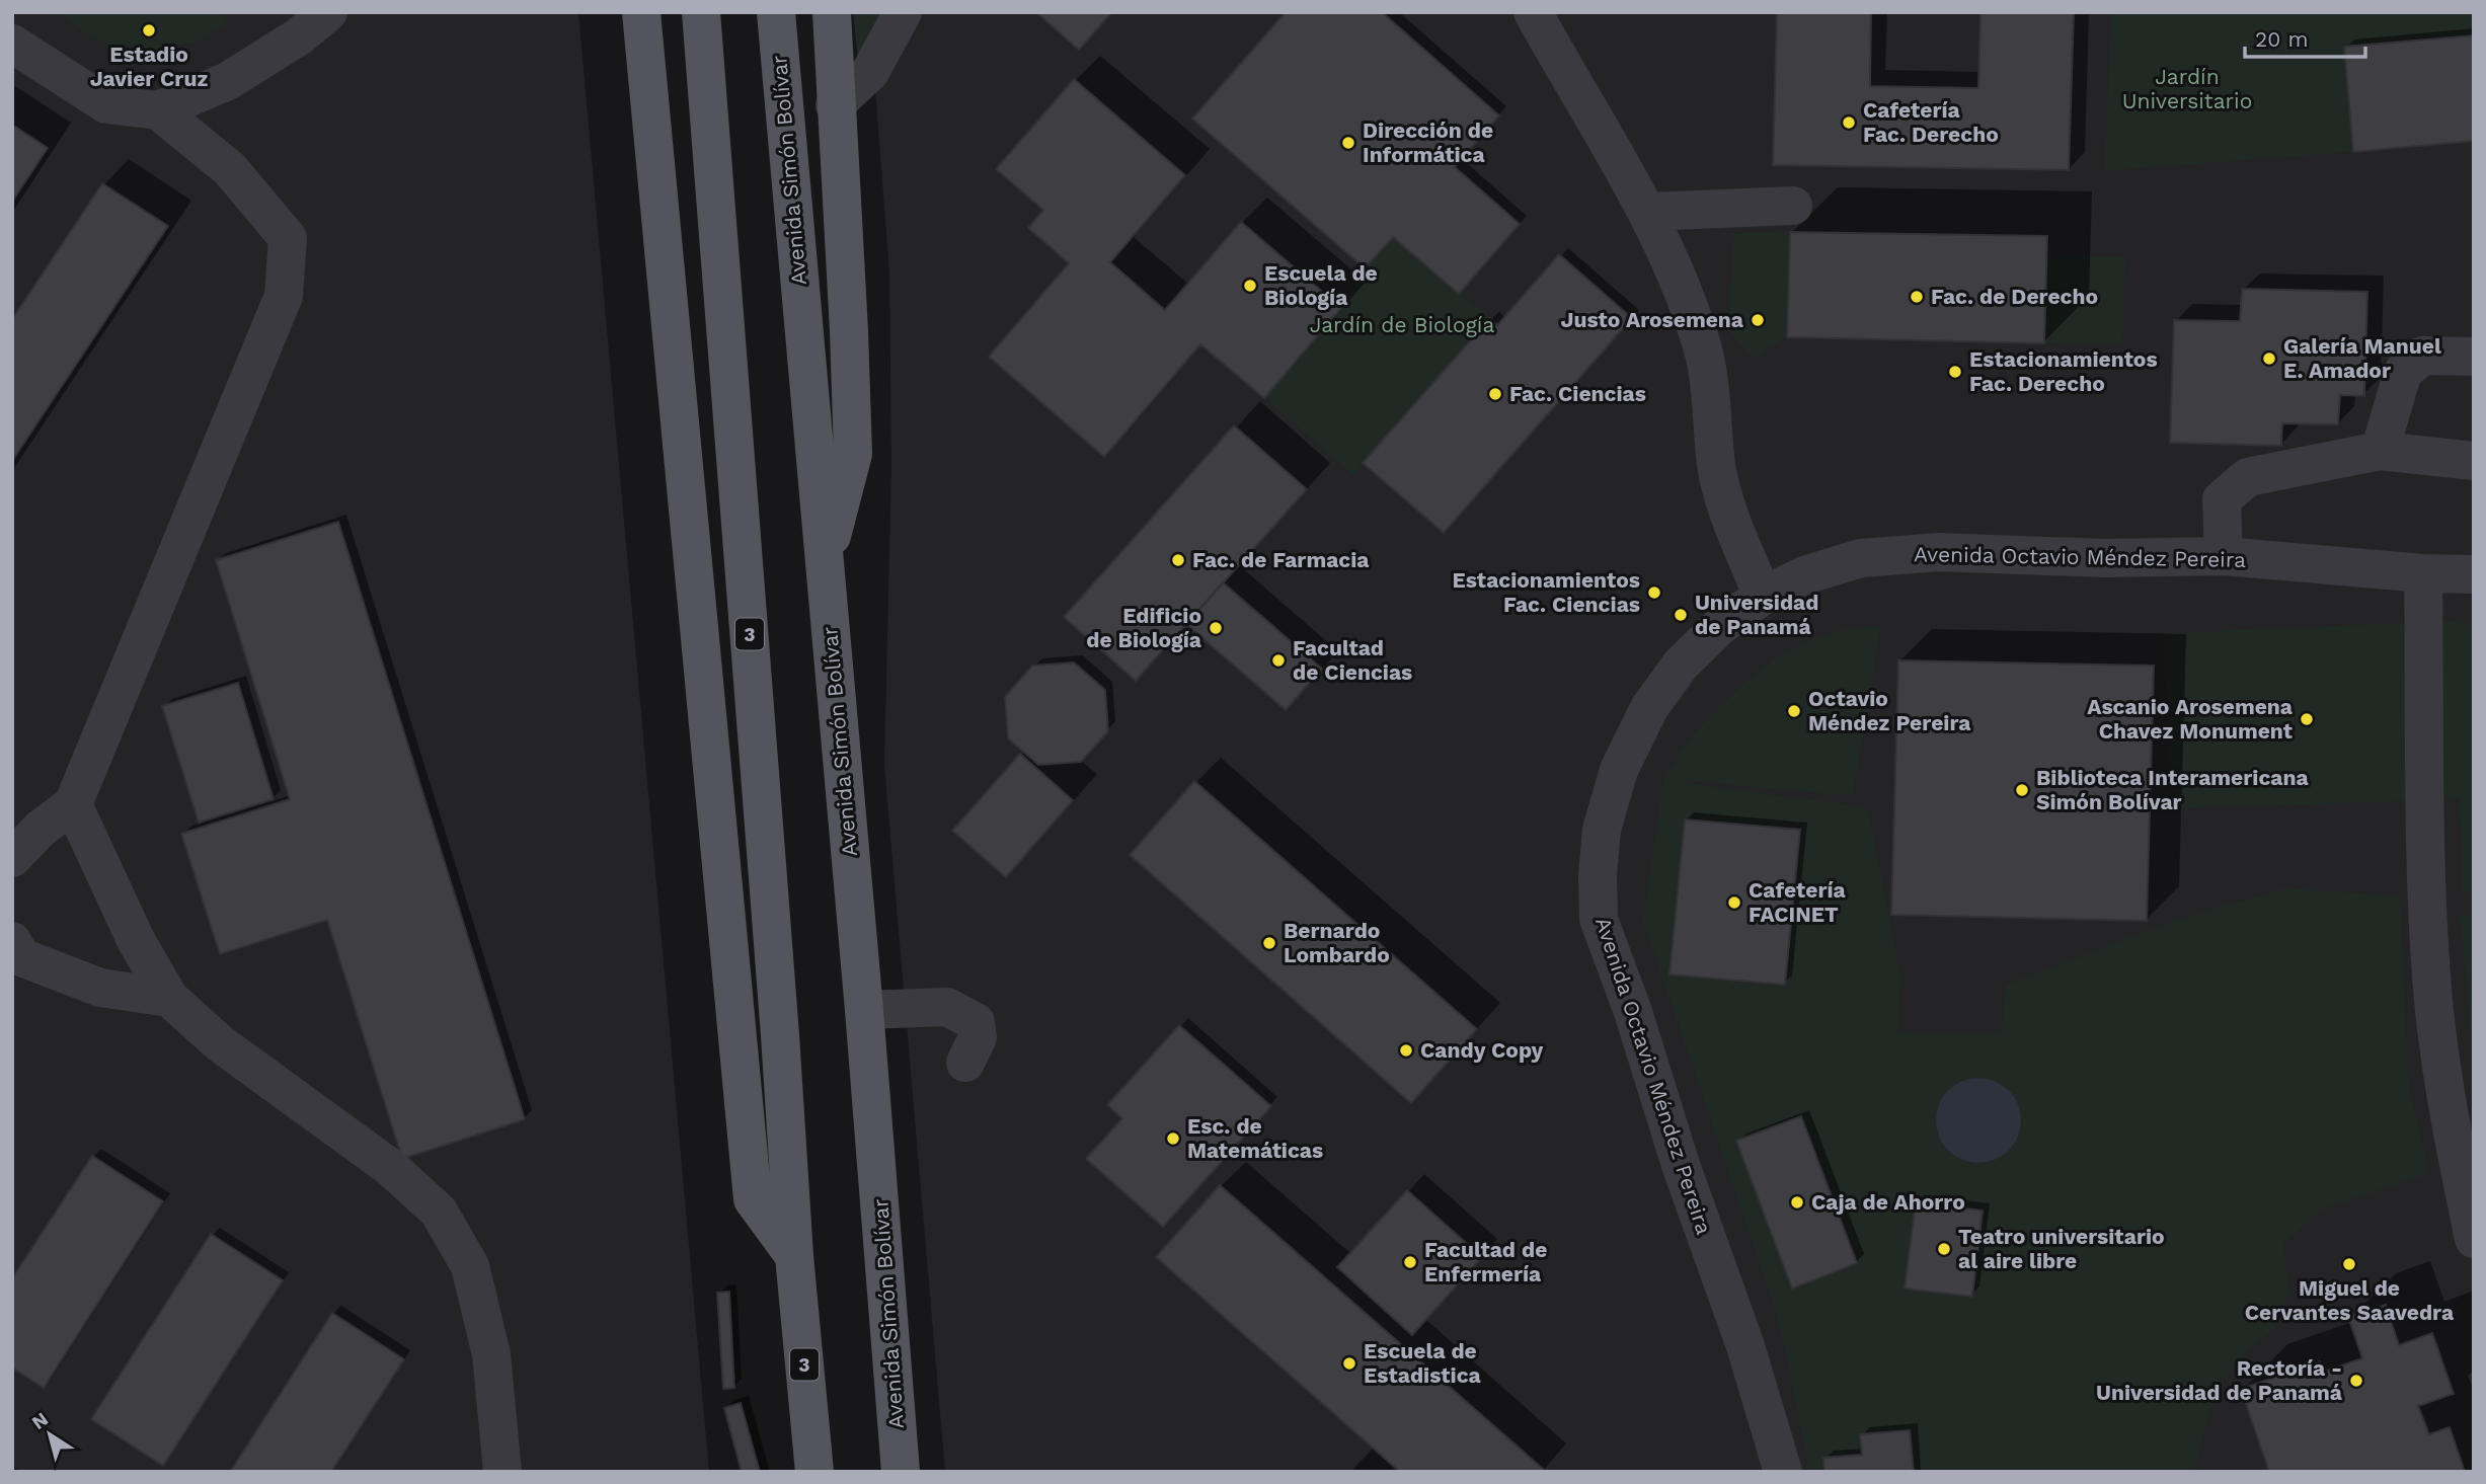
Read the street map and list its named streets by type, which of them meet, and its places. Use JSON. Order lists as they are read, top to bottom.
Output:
{
  "streets": {
    "main road": ["Avenida Simón Bolívar", "3"],
    "street": ["Avenida Octavio Méndez Pereira"]
  },
  "parks": ["Jardín Universitario", "Jardín de Biología"],
  "places": [
    "Estadio Javier Cruz",
    "Cafetería Fac. Derecho",
    "Dirección de Informática",
    "Escuela de Biología",
    "Fac. de Derecho",
    "Justo Arosemena",
    "Galería Manuel E. Amador",
    "Estacionamientos Fac. Derecho",
    "Fac. Ciencias",
    "Fac. de Farmacia",
    "Estacionamientos Fac. Ciencias",
    "Universidad de Panamá",
    "Edificio de Biología",
    "Facultad de Ciencias",
    "Octavio Méndez Pereira",
    "Ascanio Arosemena Chavez Monument",
    "Biblioteca Interamericana Simón Bolívar",
    "Cafetería FACINET",
    "Bernardo Lombardo",
    "Candy Copy",
    "Esc. de Matemáticas",
    "Caja de Ahorro",
    "Teatro universitario al aire libre",
    "Facultad de Enfermería",
    "Miguel de Cervantes Saavedra",
    "Escuela de Estadistica",
    "Rectoría - Universidad de Panamá"
  ],
  "scale_bar": "20 m",
  "north": "top left"
}
